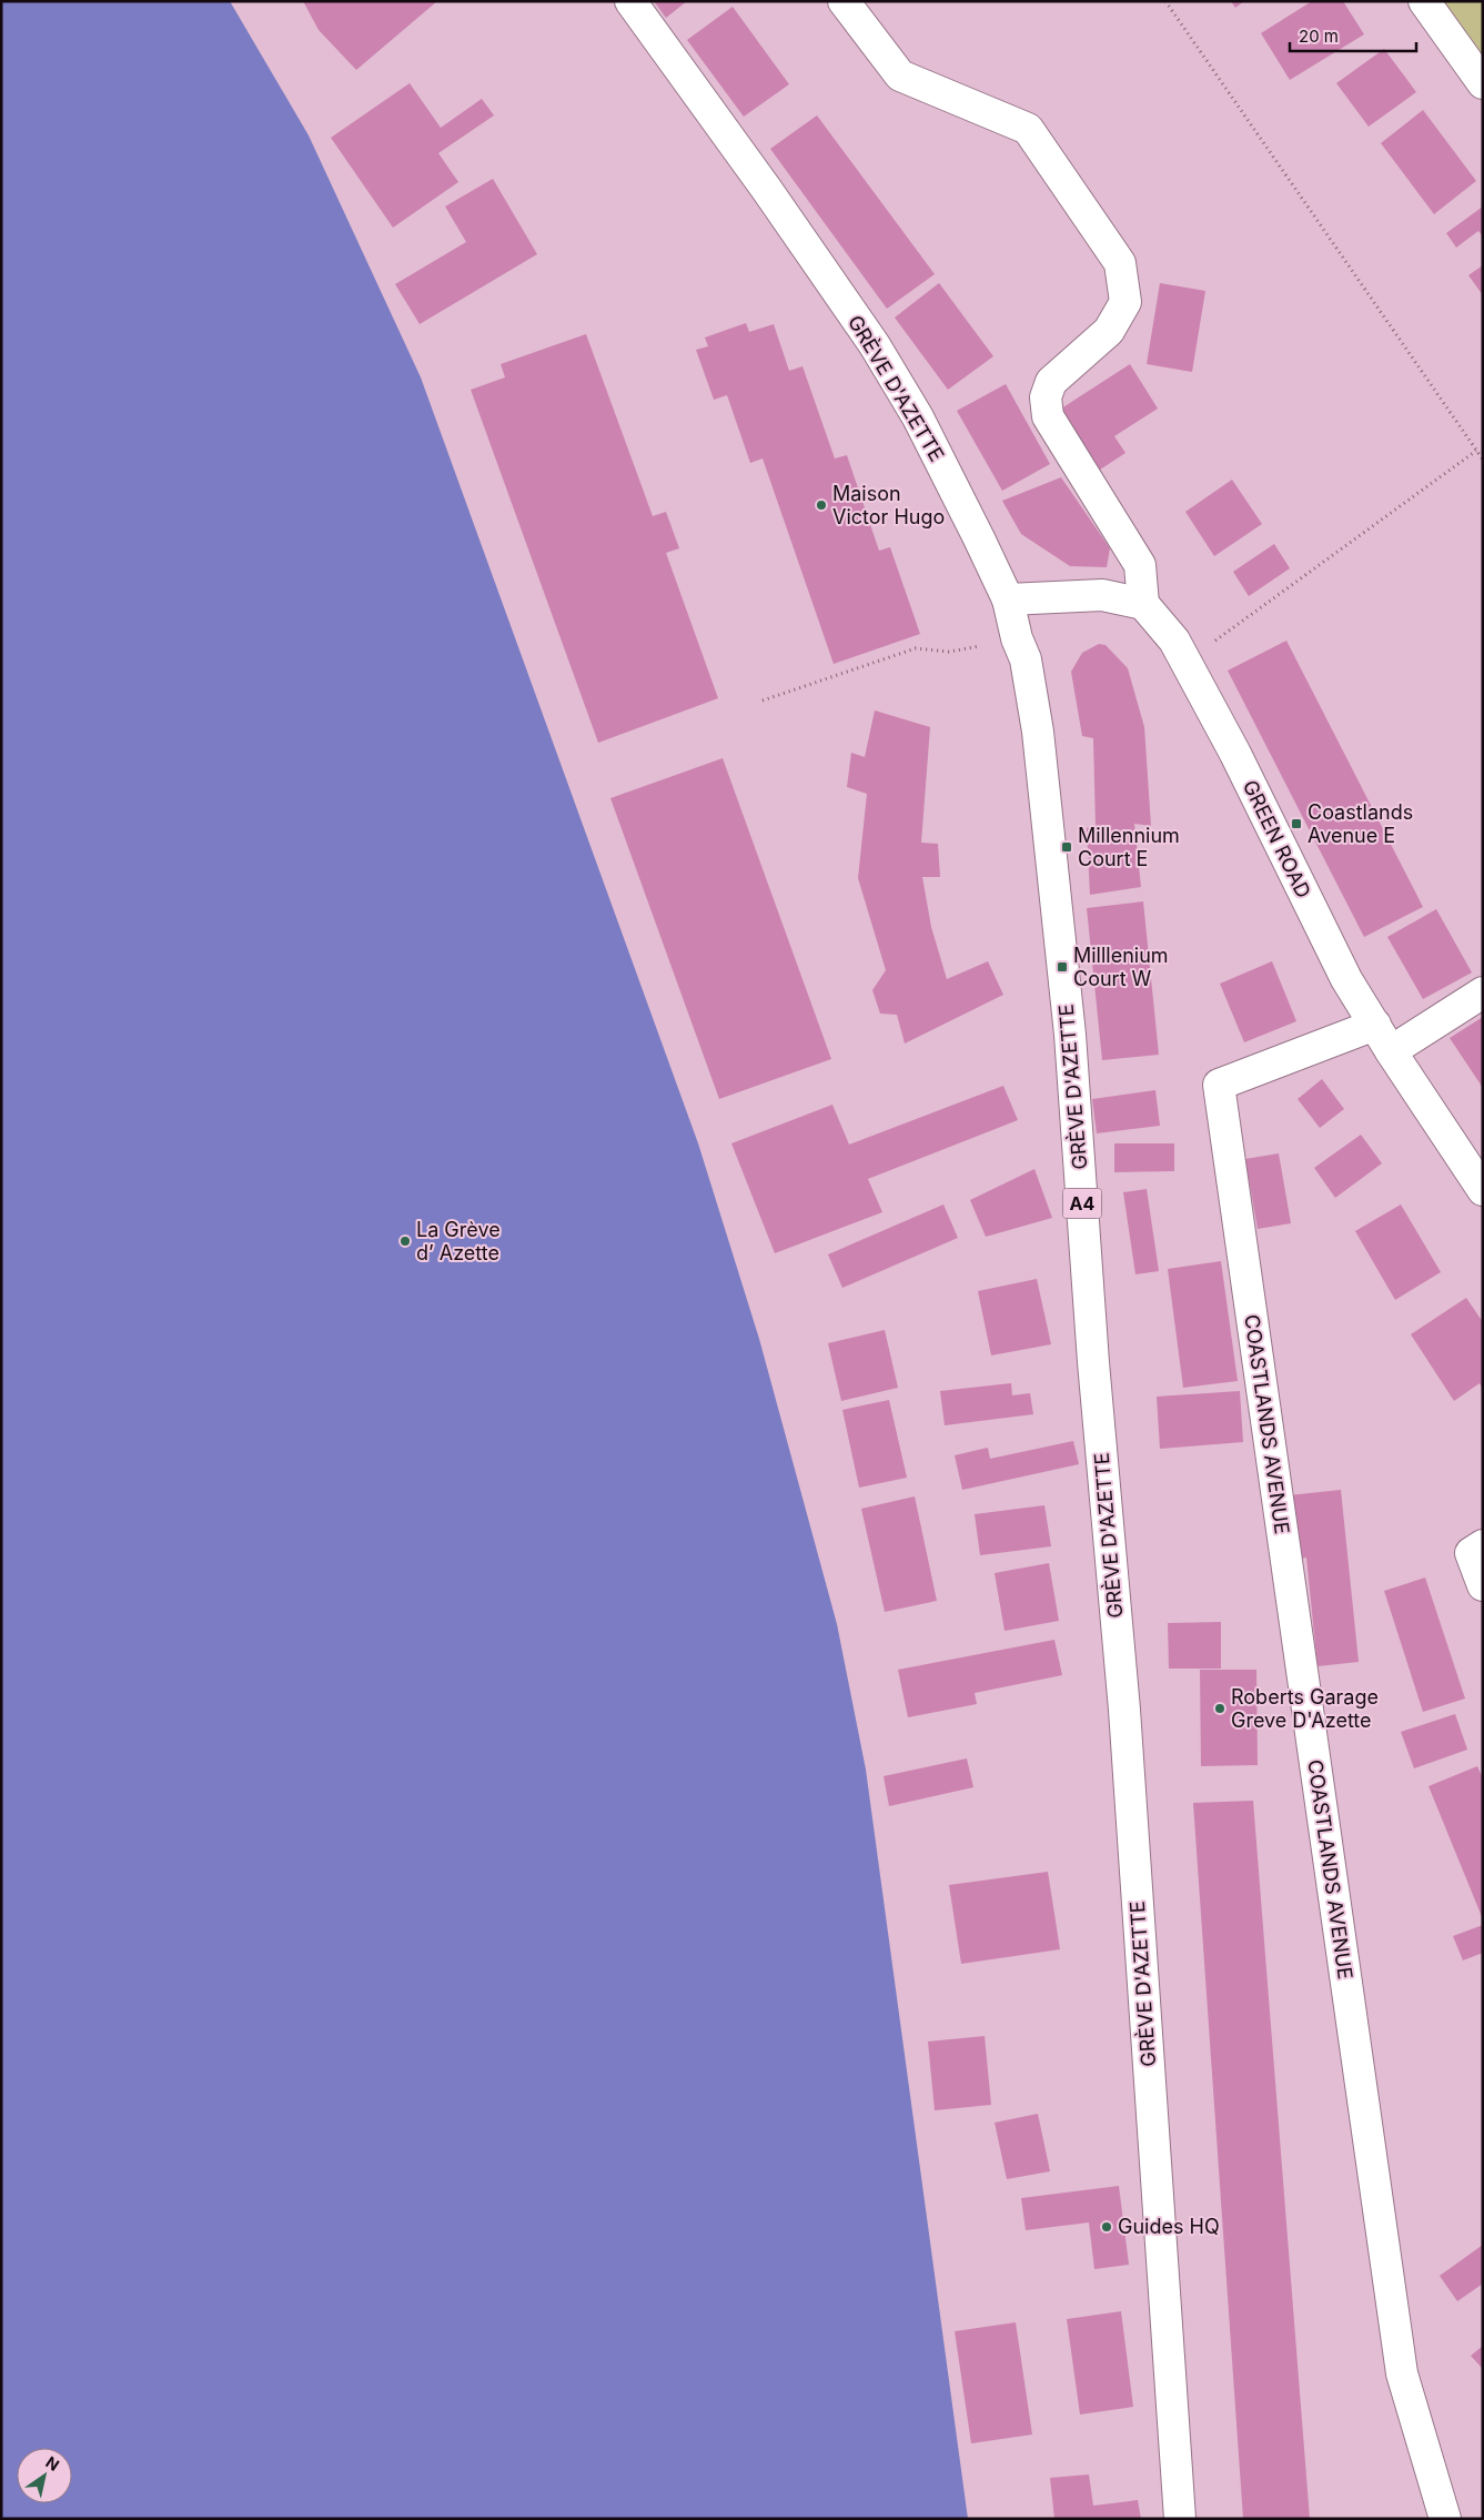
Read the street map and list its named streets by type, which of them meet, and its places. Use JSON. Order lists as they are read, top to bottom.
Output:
{
  "streets": {
    "main road": [
      "GRÈVE D'AZETTE",
      "GREEN ROAD",
      "A4",
      "COASTLANDS AVENUE"
    ]
  },
  "crossings": [
    ["GREEN ROAD", "COASTLANDS AVENUE"]
  ],
  "places": {
    "other": [
      "Maison Victor Hugo",
      "La Grève d’ Azette",
      "Roberts Garage Greve D'Azette",
      "Guides HQ"
    ],
    "transit": ["Coastlands Avenue E", "Millennium Court E", "Milllenium Court W"]
  },
  "scale_bar": "20 m",
  "north": "top right"
}
